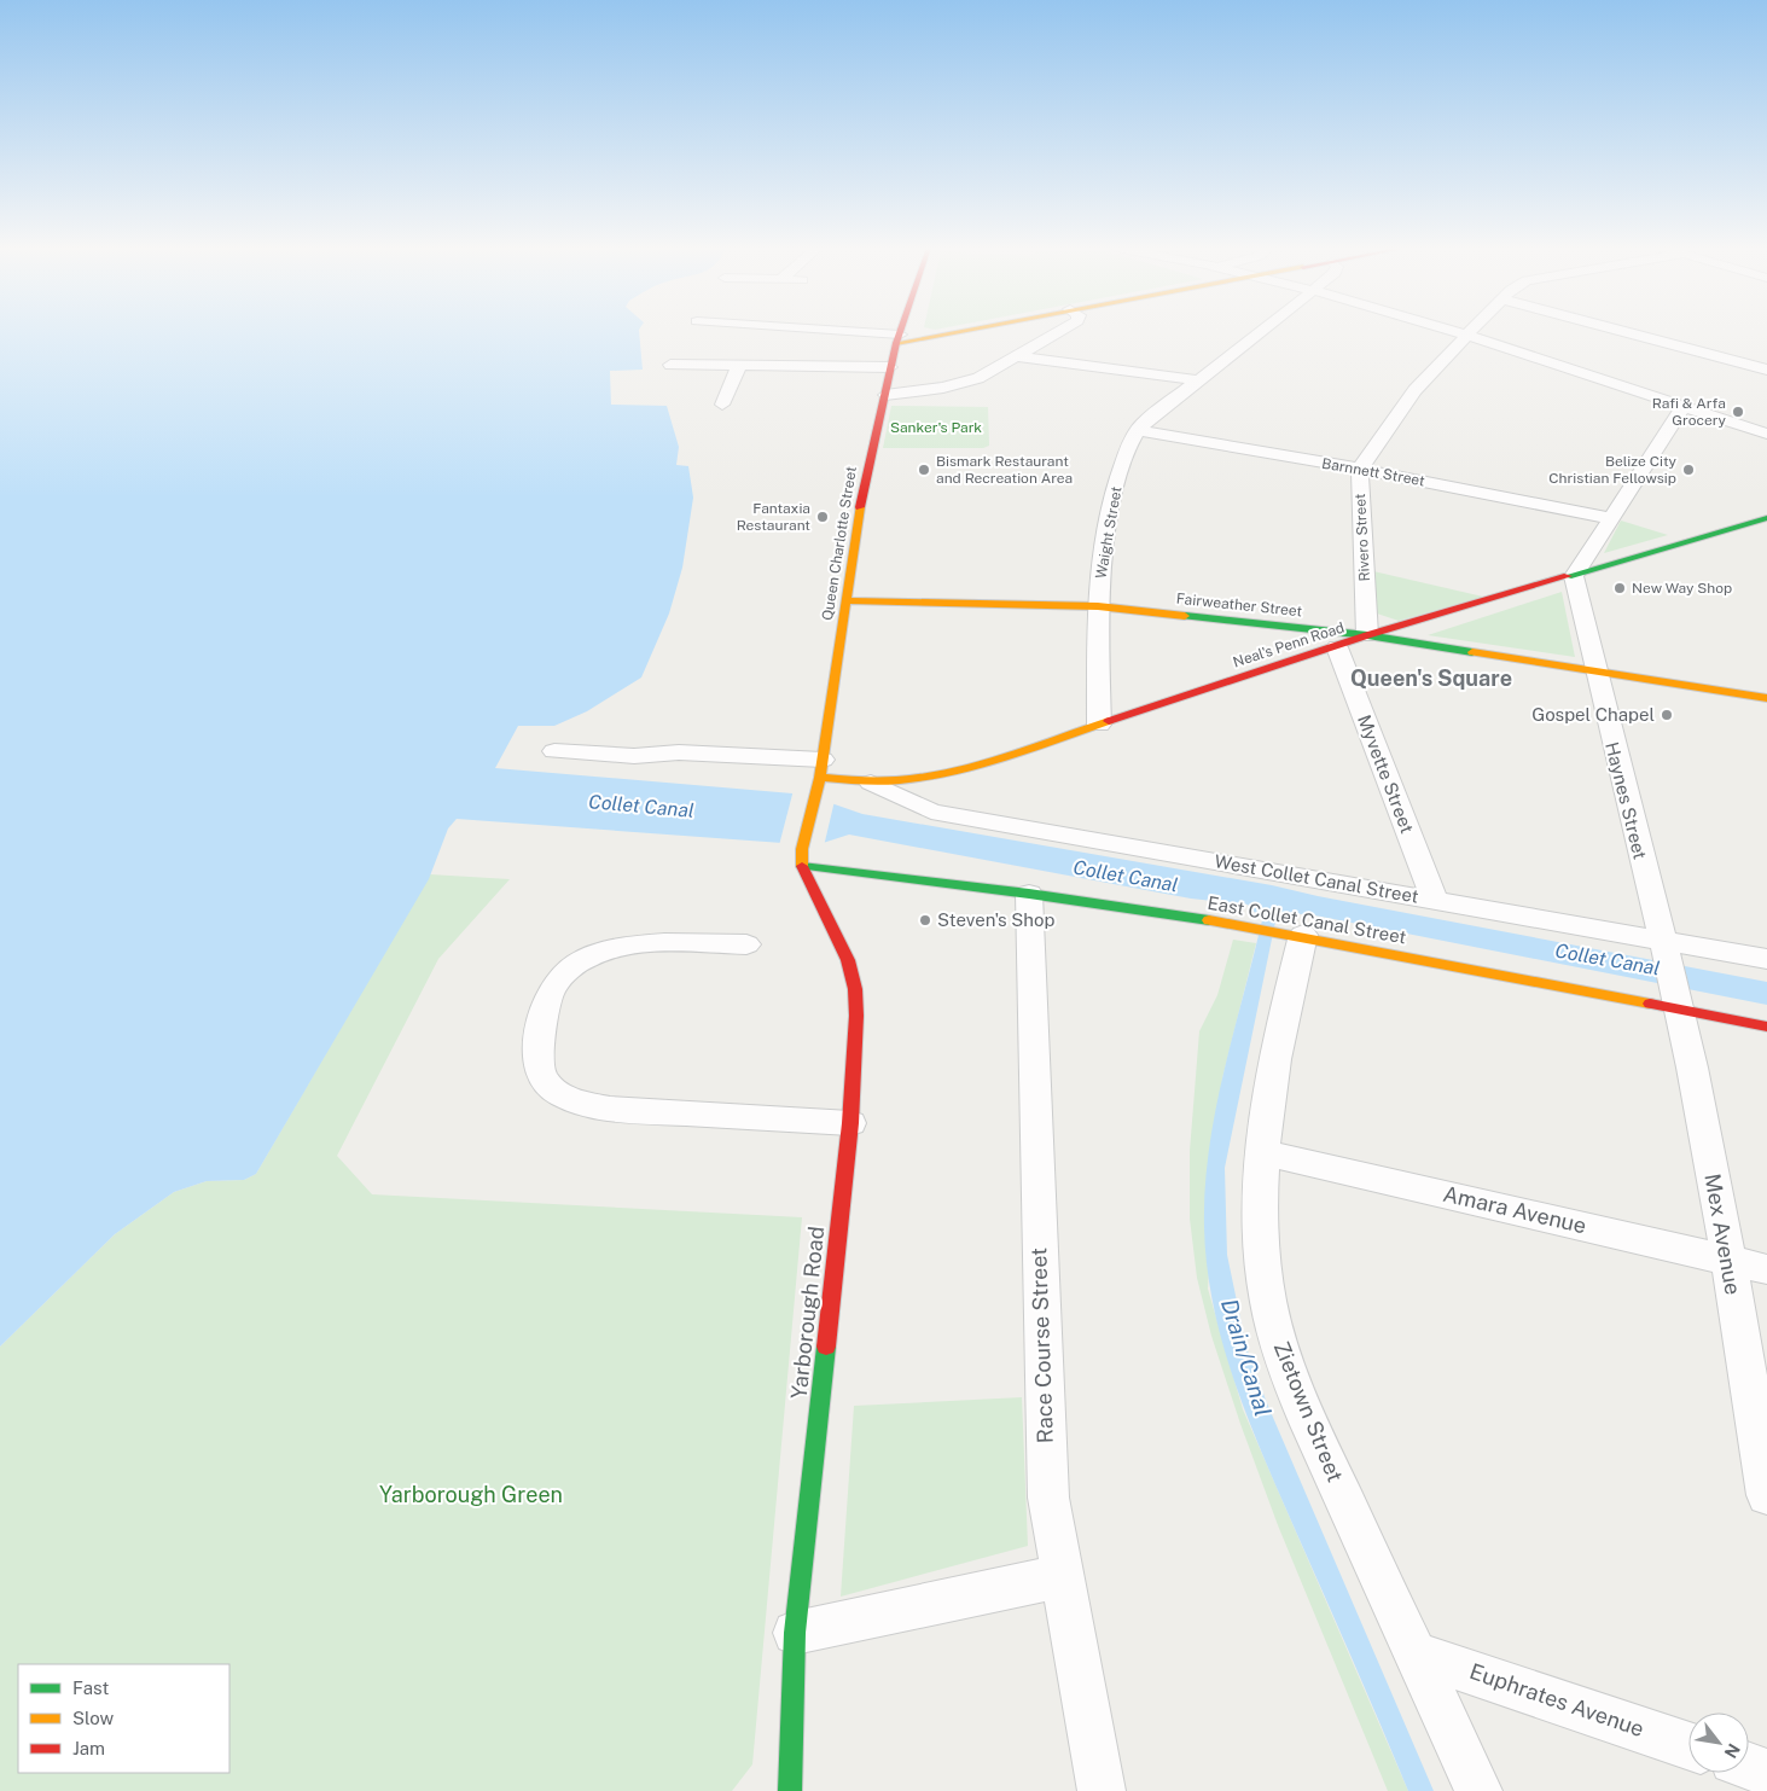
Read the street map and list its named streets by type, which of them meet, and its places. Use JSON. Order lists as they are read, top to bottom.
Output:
{
  "streets": {
    "main road": [
      "Queen Charlotte Street",
      "Fairweather Street",
      "Neal's Penn Road",
      "East Collet Canal Street",
      "Yarborough Road"
    ],
    "street": [
      "Barnnett Street",
      "Waight Street",
      "Rivero Street",
      "Myvette Street",
      "Haynes Street",
      "West Collet Canal Street",
      "Amara Avenue",
      "Mex Avenue",
      "Race Course Street",
      "Zietown Street",
      "Euphrates Avenue"
    ]
  },
  "crossings": [
    ["Barnnett Street", "Waight Street"],
    ["Barnnett Street", "Rivero Street"],
    ["Waight Street", "Fairweather Street"],
    ["Waight Street", "Neal's Penn Road"],
    ["Rivero Street", "Fairweather Street"],
    ["Rivero Street", "Neal's Penn Road"],
    ["Queen Charlotte Street", "Fairweather Street"],
    ["Queen Charlotte Street", "Neal's Penn Road"],
    ["Queen Charlotte Street", "Yarborough Road"],
    ["Fairweather Street", "Neal's Penn Road"],
    ["Fairweather Street", "Haynes Street"],
    ["Neal's Penn Road", "Myvette Street"],
    ["Neal's Penn Road", "Haynes Street"],
    ["Neal's Penn Road", "West Collet Canal Street"],
    ["Myvette Street", "West Collet Canal Street"],
    ["Haynes Street", "West Collet Canal Street"],
    ["Haynes Street", "East Collet Canal Street"],
    ["Haynes Street", "Mex Avenue"],
    ["West Collet Canal Street", "East Collet Canal Street"],
    ["West Collet Canal Street", "Mex Avenue"],
    ["East Collet Canal Street", "Mex Avenue"],
    ["East Collet Canal Street", "Yarborough Road"],
    ["East Collet Canal Street", "Race Course Street"],
    ["East Collet Canal Street", "Zietown Street"],
    ["Amara Avenue", "Mex Avenue"],
    ["Amara Avenue", "Zietown Street"],
    ["Zietown Street", "Euphrates Avenue"]
  ],
  "districts": ["Queen's Square"],
  "water": ["Collet Canal", "Drain/Canal"],
  "parks": ["Sanker's Park", "Yarborough Green"],
  "places": [
    "Rafi & Arfa Grocery",
    "Bismark Restaurant and Recreation Area",
    "Belize City Christian Fellowsip",
    "Fantaxia Restaurant",
    "New Way Shop",
    "Gospel Chapel",
    "Steven's Shop"
  ],
  "legend": ["Fast", "Slow", "Jam"],
  "north": "bottom right"
}
